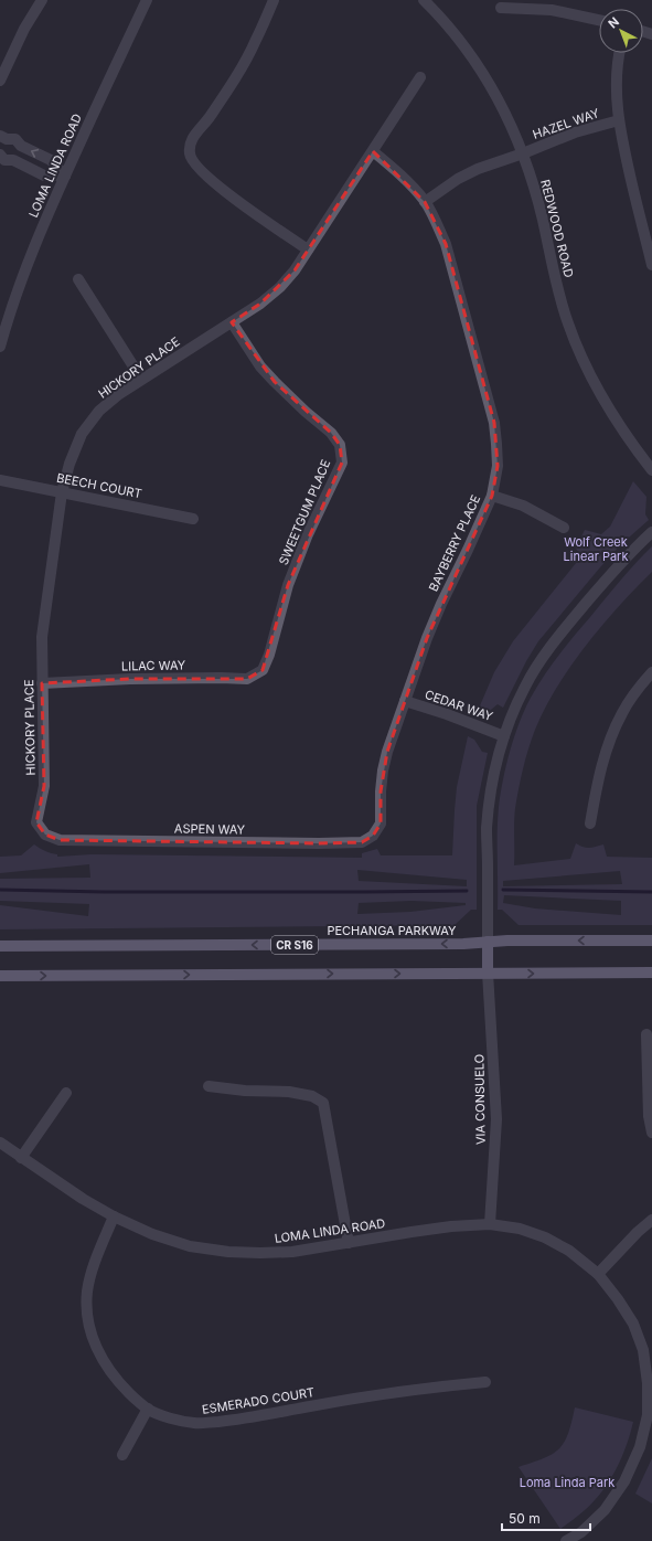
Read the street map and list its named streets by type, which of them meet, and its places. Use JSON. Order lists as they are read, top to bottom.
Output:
{
  "streets": {
    "main road": ["PECHANGA PARKWAY", "CR S16"],
    "street": [
      "HAZEL WAY",
      "LOMA LINDA ROAD",
      "REDWOOD ROAD",
      "HICKORY PLACE",
      "BEECH COURT",
      "SWEETGUM PLACE",
      "BAYBERRY PLACE",
      "LILAC WAY",
      "CEDAR WAY",
      "ASPEN WAY",
      "VIA CONSUELO",
      "ESMERADO COURT"
    ]
  },
  "crossings": [
    ["HAZEL WAY", "REDWOOD ROAD"],
    ["HAZEL WAY", "BAYBERRY PLACE"],
    ["LOMA LINDA ROAD", "VIA CONSUELO"],
    ["LOMA LINDA ROAD", "ESMERADO COURT"],
    ["HICKORY PLACE", "BEECH COURT"],
    ["HICKORY PLACE", "SWEETGUM PLACE"],
    ["HICKORY PLACE", "BAYBERRY PLACE"],
    ["HICKORY PLACE", "LILAC WAY"],
    ["HICKORY PLACE", "ASPEN WAY"],
    ["SWEETGUM PLACE", "LILAC WAY"],
    ["BAYBERRY PLACE", "CEDAR WAY"],
    ["BAYBERRY PLACE", "ASPEN WAY"]
  ],
  "parks": ["Wolf Creek Linear Park", "Loma Linda Park"],
  "scale_bar": "50 m",
  "north": "top left"
}
